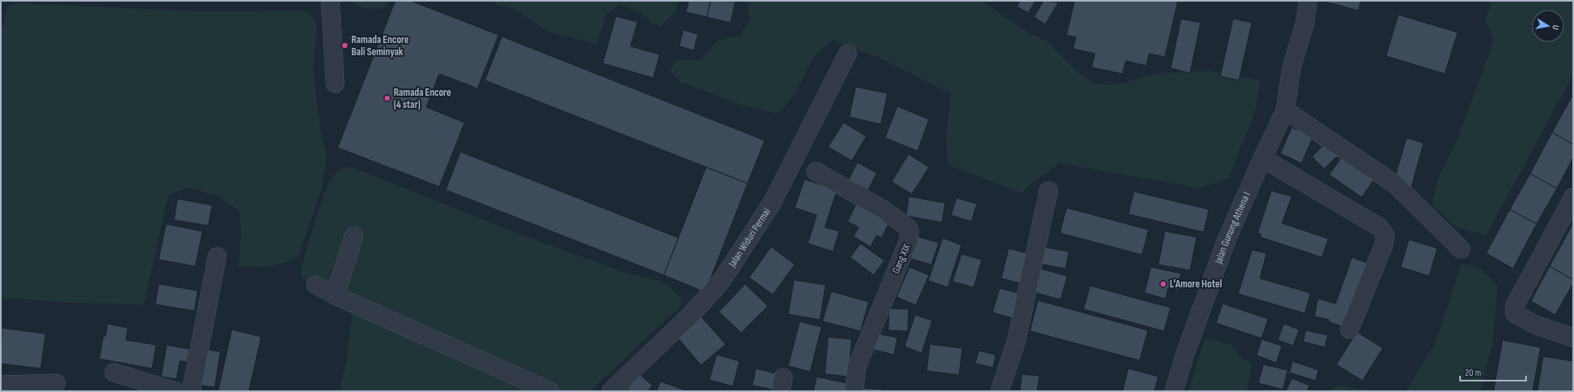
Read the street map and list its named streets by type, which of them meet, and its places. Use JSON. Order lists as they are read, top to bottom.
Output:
{
  "streets": {
    "street": ["Jalan Gunung Athena I", "Jalan Widuri Permai", "Gang XIX"]
  },
  "places": ["Ramada Encore Bali Seminyak", "Ramada Encore (4 star)", "L'Amore Hotel"],
  "scale_bar": "20 m",
  "north": "right"
}
